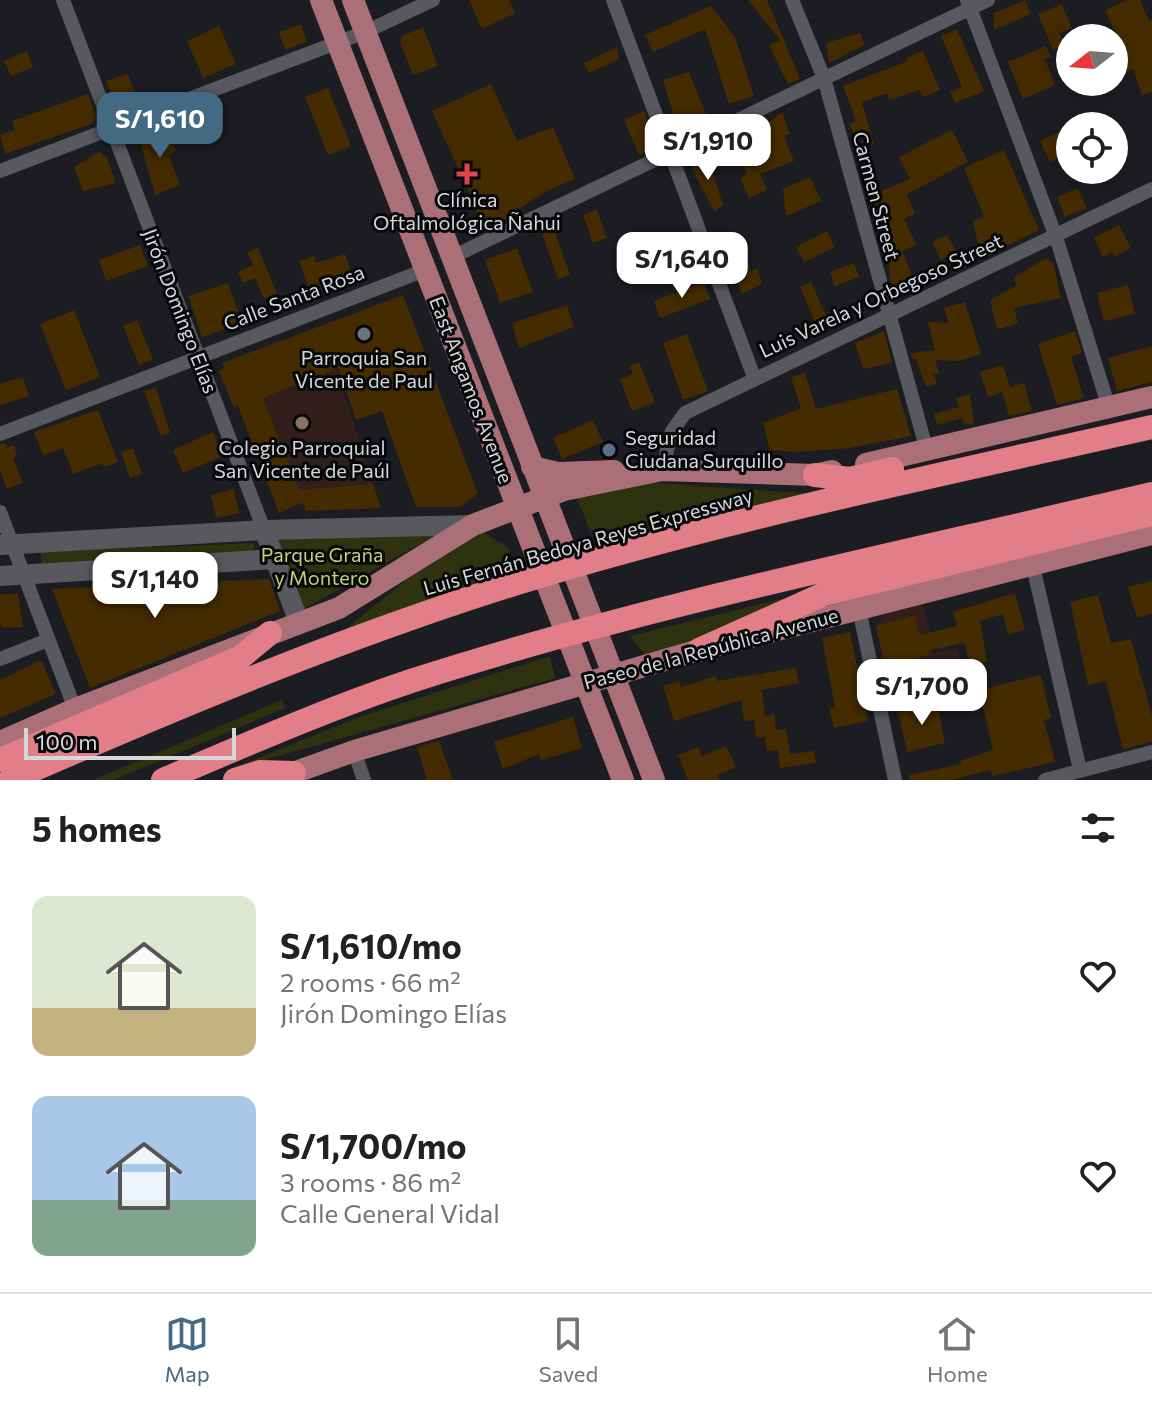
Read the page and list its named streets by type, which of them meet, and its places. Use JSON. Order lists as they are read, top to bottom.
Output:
{
  "streets": {
    "highway": ["Luis Fernán Bedoya Reyes Expressway"],
    "main road": ["East Angamos Avenue", "Paseo de la República Avenue"],
    "street": [
      "Carmen Street",
      "Luis Varela y Orbegoso Street",
      "Calle Santa Rosa",
      "Jirón Domingo Elías"
    ]
  },
  "crossings": [
    ["Carmen Street", "Luis Varela y Orbegoso Street"],
    ["Calle Santa Rosa", "Jirón Domingo Elías"],
    ["Calle Santa Rosa", "East Angamos Avenue"],
    ["East Angamos Avenue", "Paseo de la República Avenue"]
  ],
  "parks": ["Parque Graña y Montero"],
  "places": {
    "health": ["Clínica Oftalmológica Ñahui"],
    "other": ["Parroquia San Vicente de Paul", "Colegio Parroquial San Vicente de Paúl", "Seguridad Ciudana Surquillo"]
  },
  "scale_bar": "100 m",
  "north": "left",
  "page": {
    "price": [
      "S/1,610",
      "S/1,910",
      "S/1,640",
      "S/1,140",
      "S/1,700"
    ],
    "scale": "100 m",
    "heading": "5 homes",
    "list": [
      {
        "name": "S/1,610/mo",
        "note": "2 rooms · 66 m² · Jirón Domingo Elías"
      },
      {
        "name": "S/1,700/mo",
        "note": "3 rooms · 86 m² · Calle General Vidal"
      }
    ],
    "tabs": ["Map", "Saved", "Home"]
  }
}
